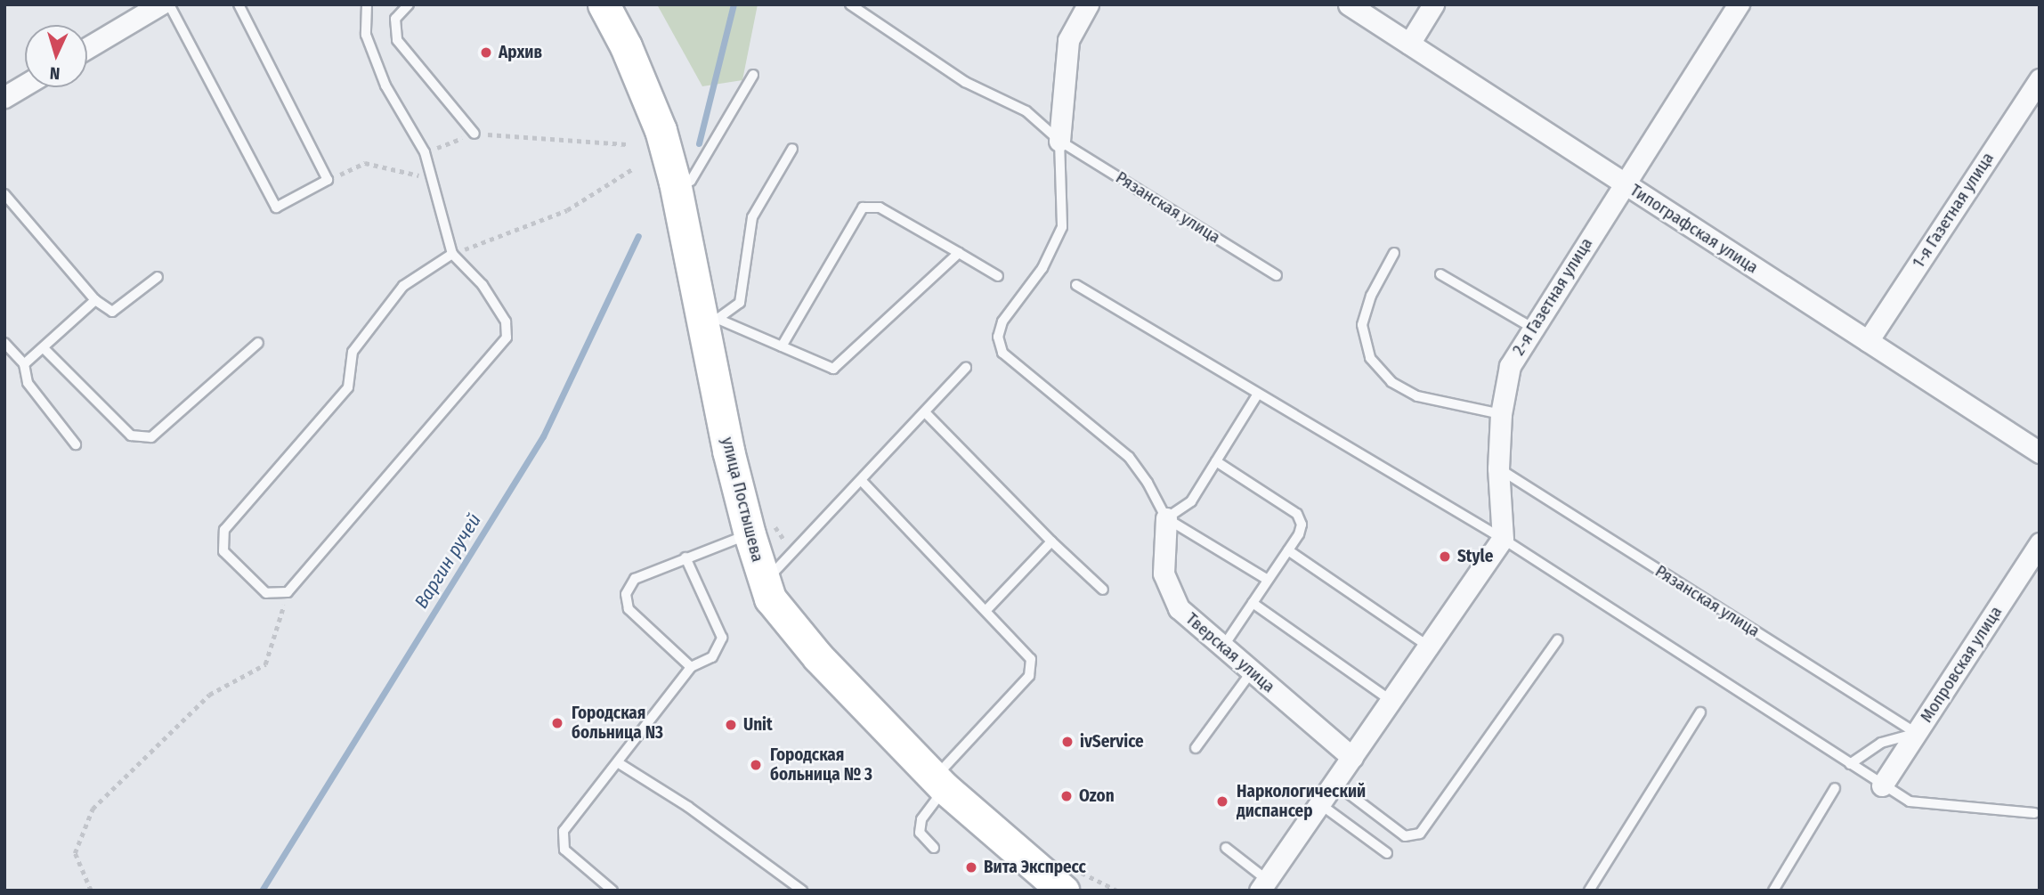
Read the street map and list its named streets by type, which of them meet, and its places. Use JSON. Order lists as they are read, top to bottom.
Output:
{
  "streets": {
    "main road": ["улица Постышева"],
    "street": [
      "1-я Газетная улица",
      "Типографская улица",
      "2-я Газетная улица",
      "Тверская улица",
      "Мопровская улица"
    ],
    "lane": ["Рязанская улица"]
  },
  "crossings": [
    ["Рязанская улица", "2-я Газетная улица"],
    ["Рязанская улица", "Мопровская улица"],
    ["1-я Газетная улица", "Типографская улица"],
    ["Типографская улица", "2-я Газетная улица"]
  ],
  "water": ["Варгин ручей"],
  "places": [
    "Архив",
    "Style",
    "Городская больница N3",
    "Unit",
    "ivService",
    "Городская больница № 3",
    "Ozon",
    "Наркологический диспансер",
    "Вита Экспресс"
  ],
  "north": "bottom"
}
